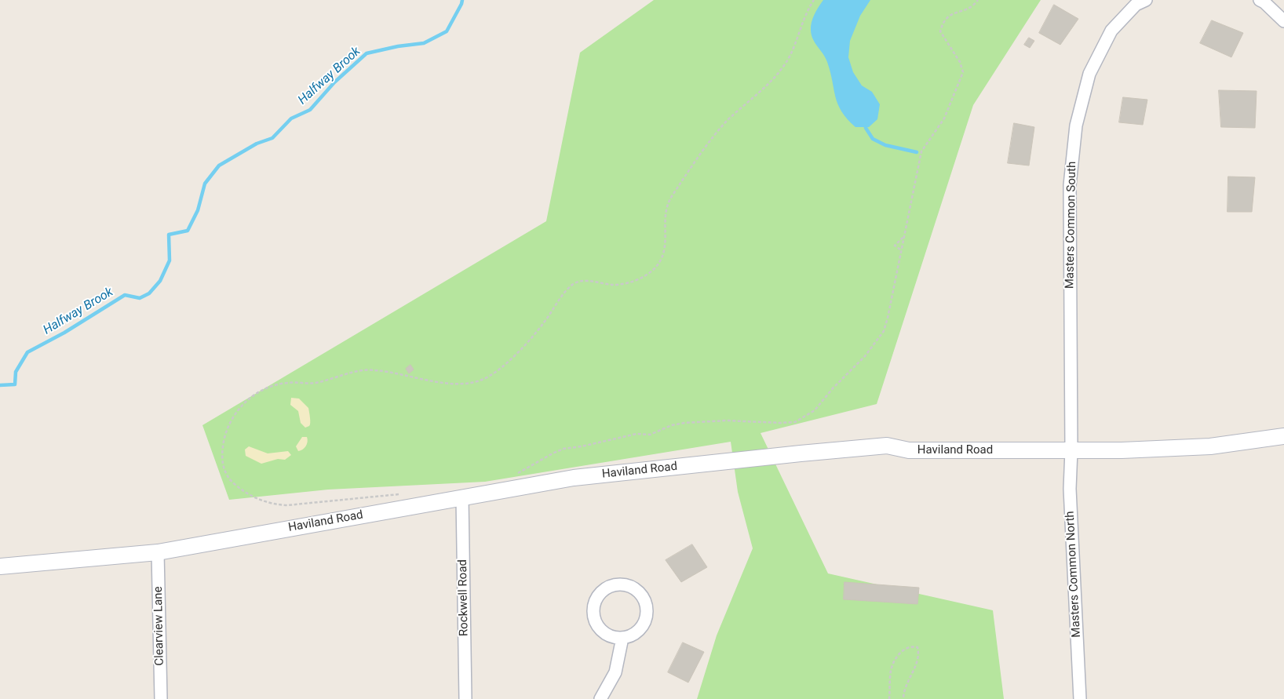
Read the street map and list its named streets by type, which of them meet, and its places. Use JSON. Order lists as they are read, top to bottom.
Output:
{
  "streets": {
    "street": [
      "Masters Common South",
      "Haviland Road",
      "Masters Common North",
      "Rockwell Road",
      "Clearview Lane"
    ]
  },
  "crossings": [
    ["Masters Common South", "Haviland Road"],
    ["Masters Common South", "Masters Common North"],
    ["Haviland Road", "Masters Common North"],
    ["Haviland Road", "Rockwell Road"],
    ["Haviland Road", "Clearview Lane"]
  ],
  "water": ["Halfway Brook"]
}
